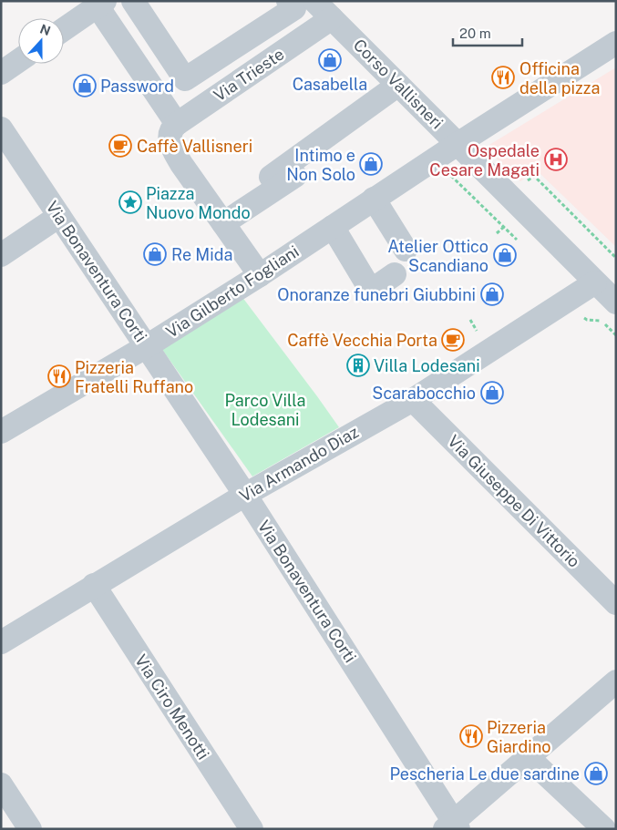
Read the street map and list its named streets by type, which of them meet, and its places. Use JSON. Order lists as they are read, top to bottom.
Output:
{
  "streets": {
    "street": [
      "Via Trieste",
      "Corso Vallisneri",
      "Via Bonaventura Corti",
      "Via Gilberto Fogliani",
      "Via Armando Diaz",
      "Via Giuseppe Di Vittorio",
      "Via Ciro Menotti"
    ]
  },
  "crossings": [
    ["Via Trieste", "Corso Vallisneri"],
    ["Corso Vallisneri", "Via Gilberto Fogliani"],
    ["Corso Vallisneri", "Via Armando Diaz"],
    ["Via Bonaventura Corti", "Via Gilberto Fogliani"],
    ["Via Bonaventura Corti", "Via Armando Diaz"],
    ["Via Armando Diaz", "Via Giuseppe Di Vittorio"],
    ["Via Armando Diaz", "Via Ciro Menotti"]
  ],
  "parks": ["Parco Villa Lodesani"],
  "places": {
    "shop": [
      "Casabella",
      "Password",
      "Intimo e Non Solo",
      "Re Mida",
      "Atelier Ottico Scandiano",
      "Onoranze funebri Giubbini",
      "Scarabocchio",
      "Pescheria Le due sardine"
    ],
    "restaurant": ["Officina della pizza", "Pizzeria Fratelli Ruffano", "Pizzeria Giardino"],
    "cafe": ["Caffè Vallisneri", "Caffè Vecchia Porta"],
    "hospital": ["Ospedale Cesare Magati"],
    "place": ["Piazza Nuovo Mondo"],
    "building": ["Villa Lodesani"]
  },
  "scale_bar": "20 m",
  "north": "top"
}
